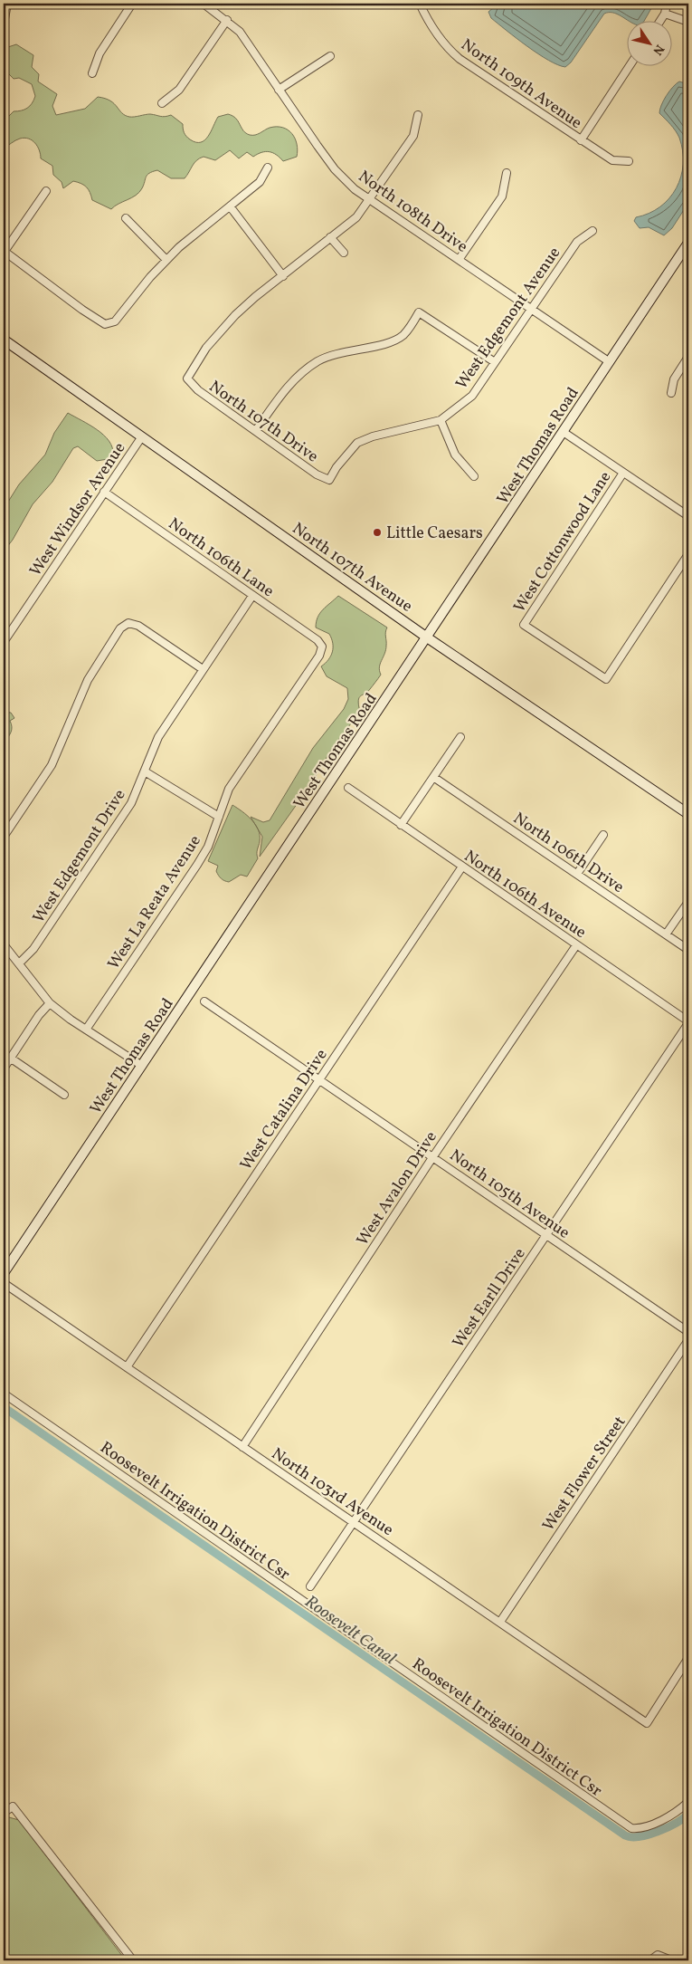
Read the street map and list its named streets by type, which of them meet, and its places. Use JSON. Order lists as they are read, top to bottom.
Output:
{
  "streets": {
    "main road": ["West Thomas Road", "North 107th Avenue"],
    "street": [
      "North 109th Avenue",
      "North 108th Drive",
      "West Edgemont Avenue",
      "North 107th Drive",
      "West Windsor Avenue",
      "West Cottonwood Lane",
      "North 106th Lane",
      "North 106th Drive",
      "West Edgemont Drive",
      "North 106th Avenue",
      "West La Reata Avenue",
      "West Catalina Drive",
      "West Avalon Drive",
      "North 105th Avenue",
      "West Earll Drive",
      "West Flower Street",
      "North 103rd Avenue",
      "Roosevelt Irrigation District Csr"
    ]
  },
  "crossings": [
    ["North 108th Drive", "West Edgemont Avenue"],
    ["North 108th Drive", "West Thomas Road"],
    ["West Edgemont Avenue", "North 107th Drive"],
    ["West Thomas Road", "North 107th Avenue"],
    ["West Windsor Avenue", "North 106th Lane"],
    ["West Windsor Avenue", "North 107th Avenue"],
    ["North 106th Lane", "West Edgemont Drive"],
    ["North 106th Lane", "West La Reata Avenue"],
    ["North 106th Avenue", "West Catalina Drive"],
    ["North 106th Avenue", "West Avalon Drive"],
    ["North 106th Avenue", "West Earll Drive"],
    ["West Catalina Drive", "North 105th Avenue"],
    ["West Catalina Drive", "North 103rd Avenue"],
    ["West Avalon Drive", "North 105th Avenue"],
    ["West Avalon Drive", "North 103rd Avenue"],
    ["North 105th Avenue", "West Earll Drive"],
    ["West Earll Drive", "North 103rd Avenue"],
    ["West Flower Street", "North 103rd Avenue"]
  ],
  "water": ["Roosevelt Canal"],
  "places": ["Little Caesars"],
  "north": "bottom right"
}
